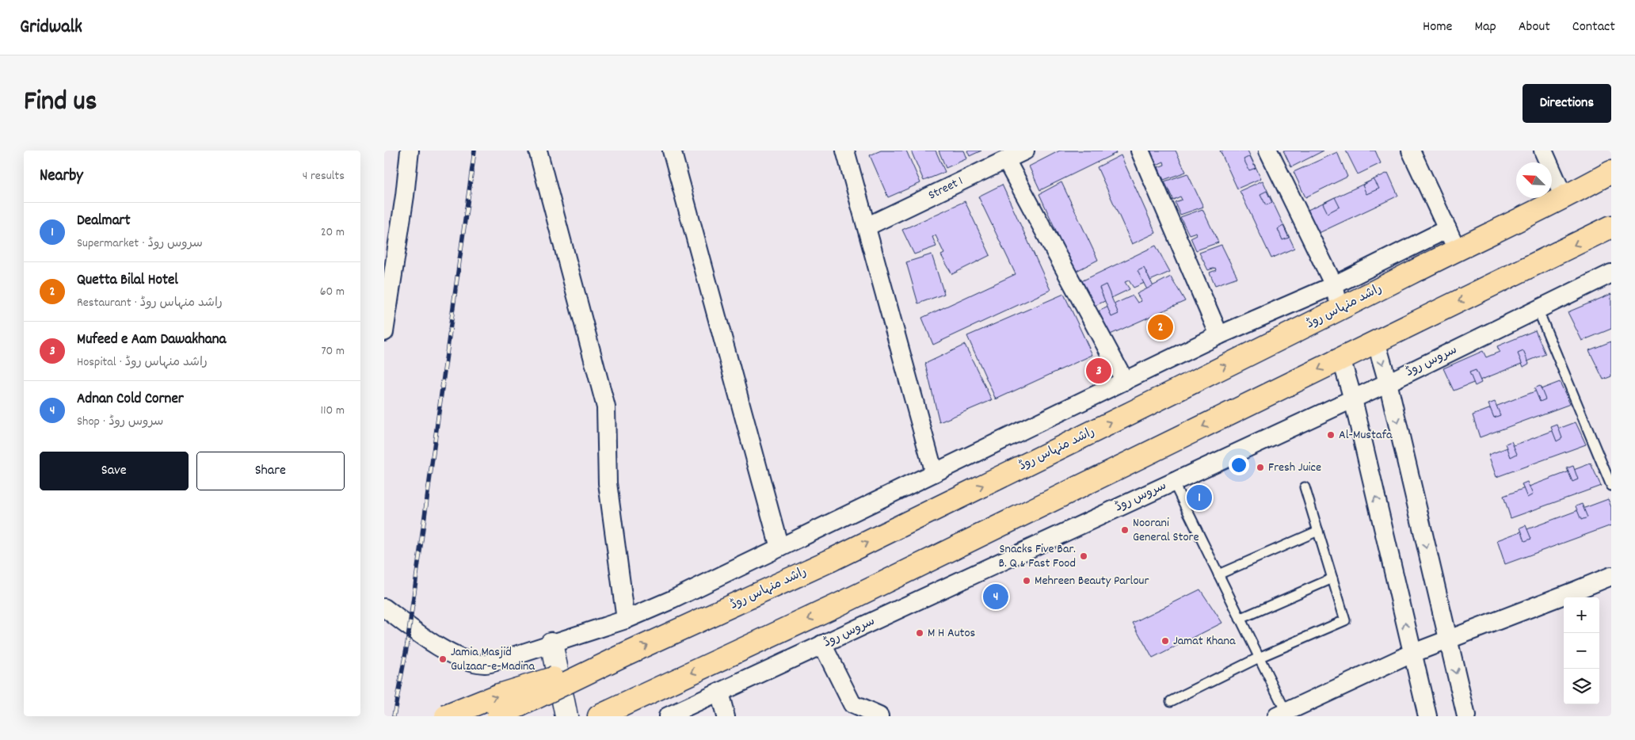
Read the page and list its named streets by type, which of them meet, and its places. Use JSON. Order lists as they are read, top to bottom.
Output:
{
  "streets": {
    "main road": ["راشد منہاس روڈ"],
    "street": ["Street 1", "سروس روڈ"]
  },
  "places": [
    "Al-Mustafa",
    "Fresh Juice",
    "Noorani General Store",
    "Snacks Five Bar. B. Q & Fast Food",
    "Mehreen Beauty Parlour",
    "M H Autos",
    "Jamat Khana",
    "Jamia Masjid Gulzaar-e-Madina"
  ],
  "north": "top left",
  "page": {
    "header": "Gridwalk",
    "nav": [
      "Home",
      "Map",
      "About",
      "Contact"
    ],
    "title": "Find us",
    "buttons": [
      "Directions",
      ["Save", "Share"]
    ],
    "heading": ["Nearby", "4 results"],
    "list": [
      {
        "mark": "1",
        "name": "Dealmart",
        "note": "Supermarket · سروس روڈ",
        "value": "20 m"
      },
      {
        "mark": "2",
        "name": "Quetta Bilal Hotel",
        "note": "Restaurant · راشد منہاس روڈ",
        "value": "60 m"
      },
      {
        "mark": "3",
        "name": "Mufeed e Aam Dawakhana",
        "note": "Hospital · راشد منہاس روڈ",
        "value": "70 m"
      },
      {
        "mark": "4",
        "name": "Adnan Cold Corner",
        "note": "Shop · سروس روڈ",
        "value": "110 m"
      }
    ],
    "pins": [
      "2",
      "3",
      "1",
      "4"
    ],
    "map_buttons": ["+", "−"]
  }
}
